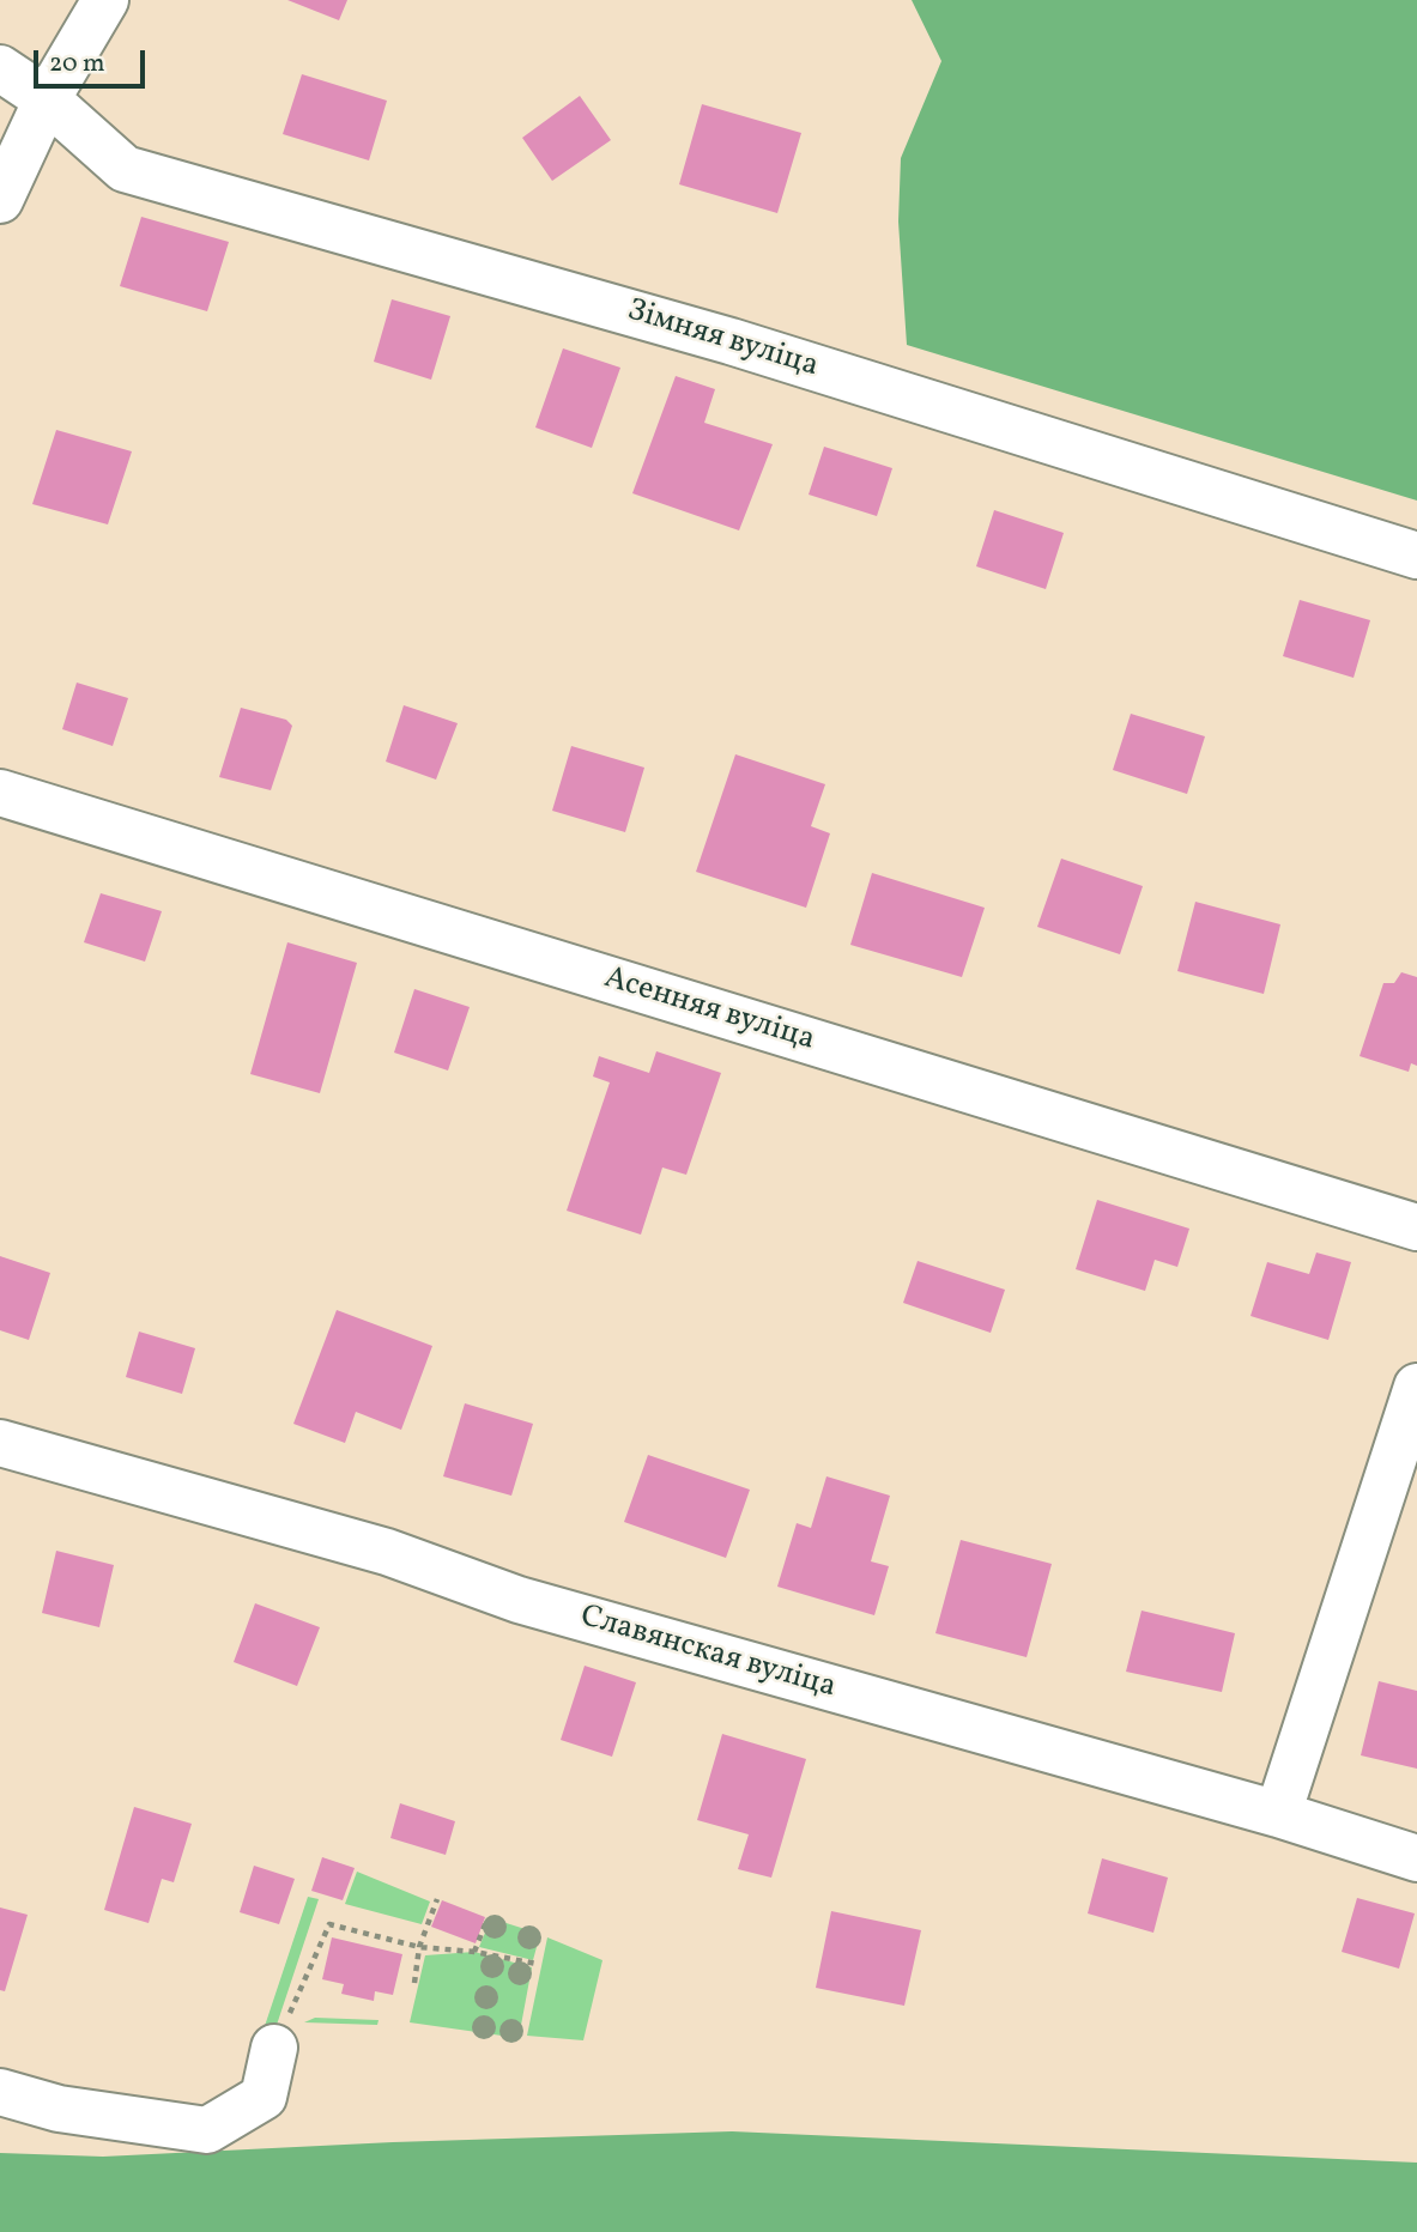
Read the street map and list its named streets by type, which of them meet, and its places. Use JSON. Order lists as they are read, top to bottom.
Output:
{
  "streets": {
    "street": ["Зімняя вуліца", "Асенняя вуліца", "Славянская вуліца"]
  },
  "scale_bar": "20 m"
}
